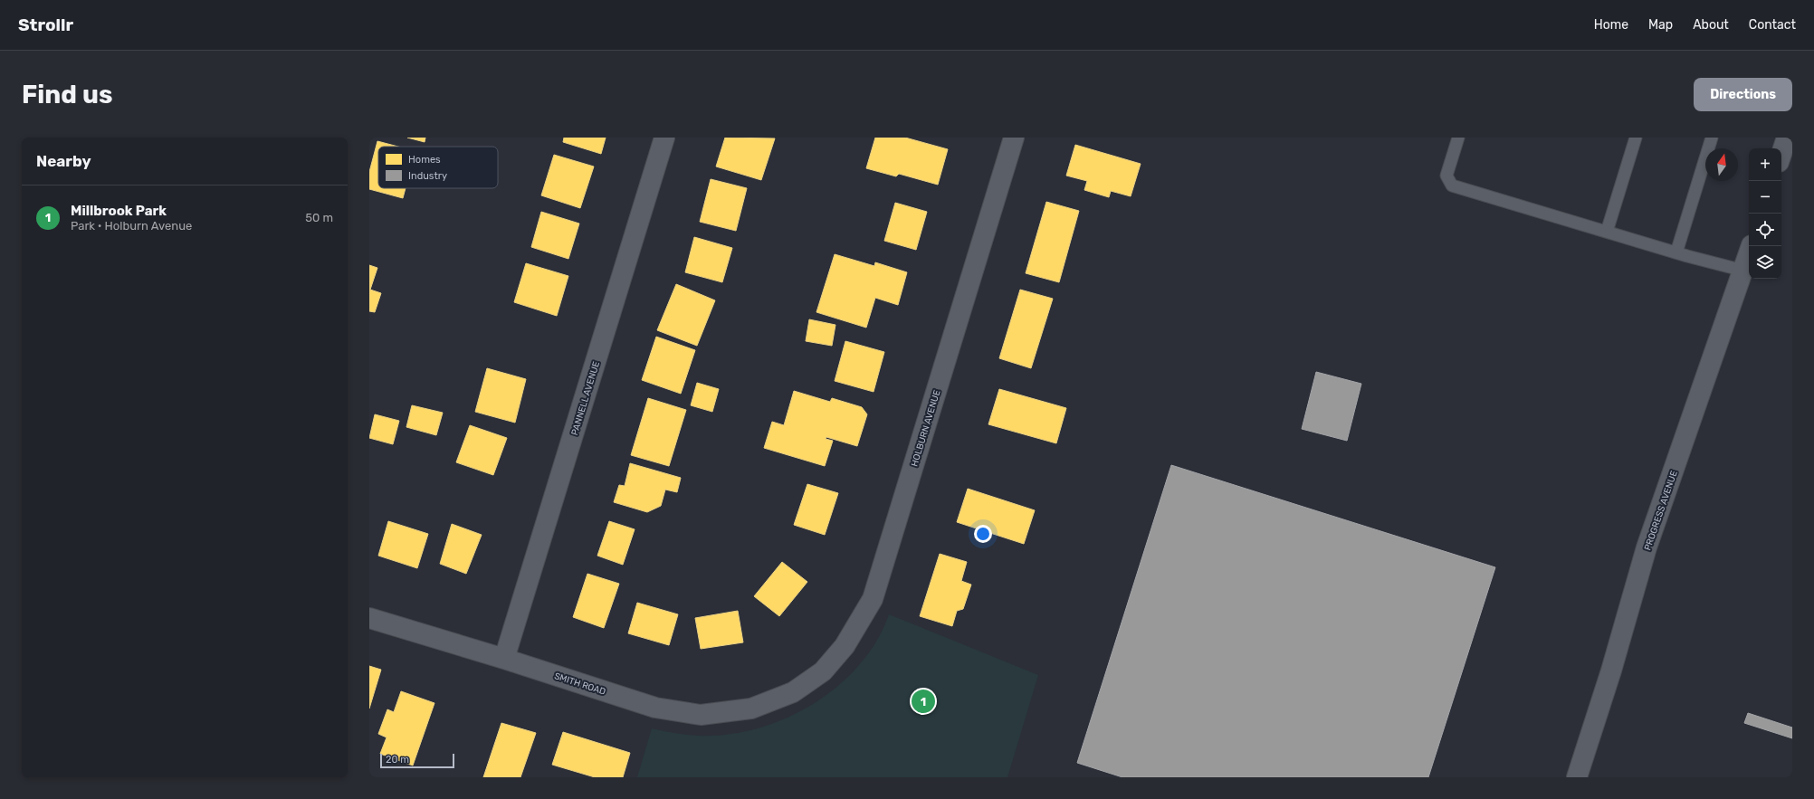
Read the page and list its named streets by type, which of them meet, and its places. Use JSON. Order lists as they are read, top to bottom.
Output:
{
  "streets": {
    "street": [
      "PANNELL AVENUE",
      "HOLBURN AVENUE",
      "PROGRESS AVENUE",
      "SMITH ROAD"
    ]
  },
  "crossings": [
    ["PANNELL AVENUE", "SMITH ROAD"],
    ["HOLBURN AVENUE", "SMITH ROAD"]
  ],
  "legend": ["Homes", "Industry"],
  "scale_bar": "20 m",
  "north": "top",
  "page": {
    "header": "Strollr",
    "nav": [
      "Home",
      "Map",
      "About",
      "Contact"
    ],
    "buttons": "Directions",
    "title": "Find us",
    "heading": "Nearby",
    "map_buttons": ["+", "−"],
    "list": [
      {
        "mark": "1",
        "name": "Millbrook Park",
        "note": "Park · Holburn Avenue",
        "value": "50 m"
      }
    ],
    "pins": "1",
    "scale": "20 m"
  }
}
